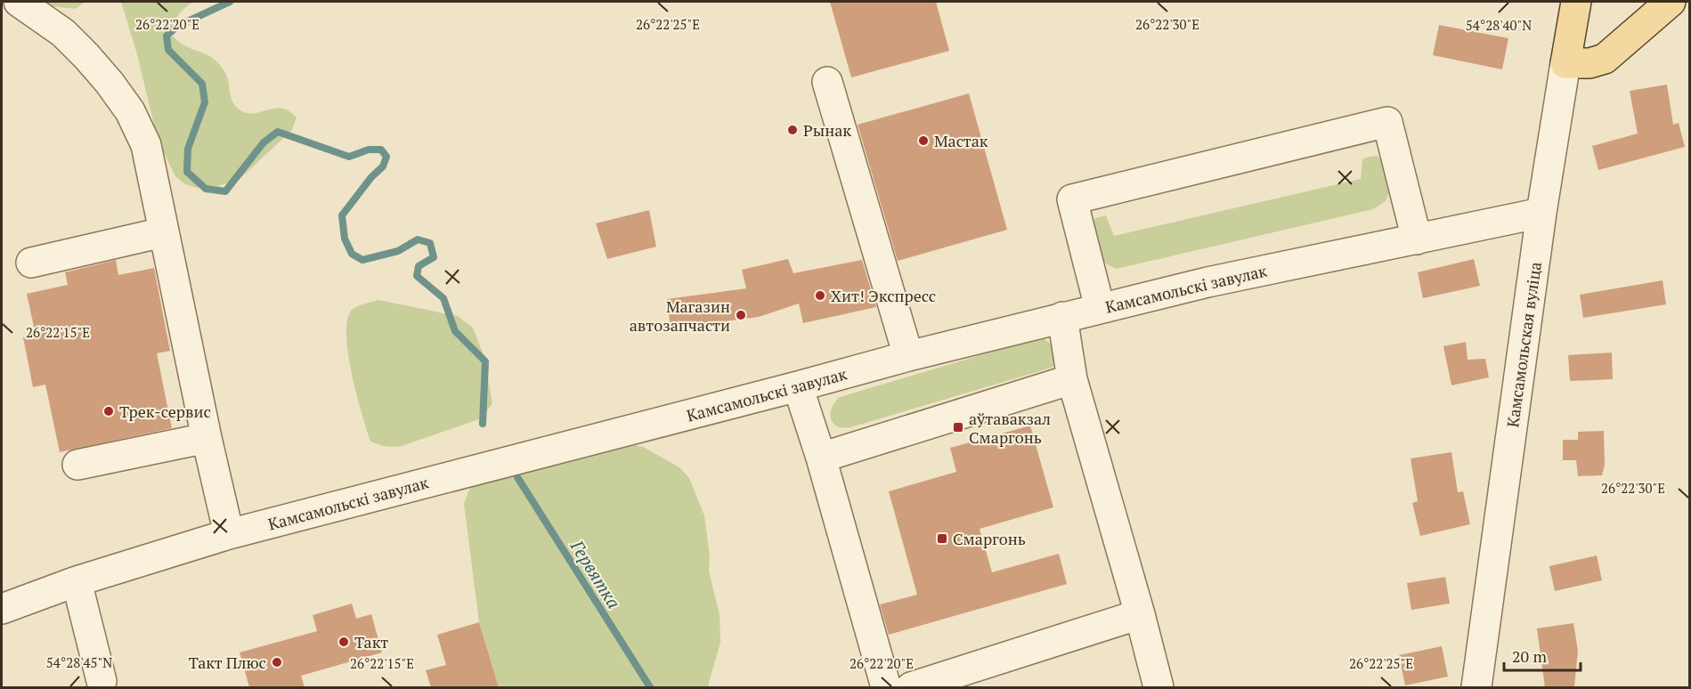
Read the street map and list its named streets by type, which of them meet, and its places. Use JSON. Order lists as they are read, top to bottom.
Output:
{
  "streets": {
    "main road": ["Камсамольская вуліца"],
    "street": ["Камсамольскі завулак"]
  },
  "crossings": [
    ["Камсамольскі завулак", "Камсамольская вуліца"]
  ],
  "water": ["Гервятка"],
  "places": {
    "other": [
      "Рынак",
      "Мастак",
      "Хит! Экспресс",
      "Магазин автозапчасти",
      "Трек-сервис",
      "Такт",
      "Такт Плюс"
    ],
    "transit": ["аўтавакзал Смаргонь", "Смаргонь"]
  },
  "scale_bar": "20 m",
  "coordinates": [
    "26°22'20\"E",
    "26°22'25\"E",
    "26°22'30\"E",
    "54°28'40\"N",
    "26°22'15\"E",
    "54°28'45\"N"
  ]
}
